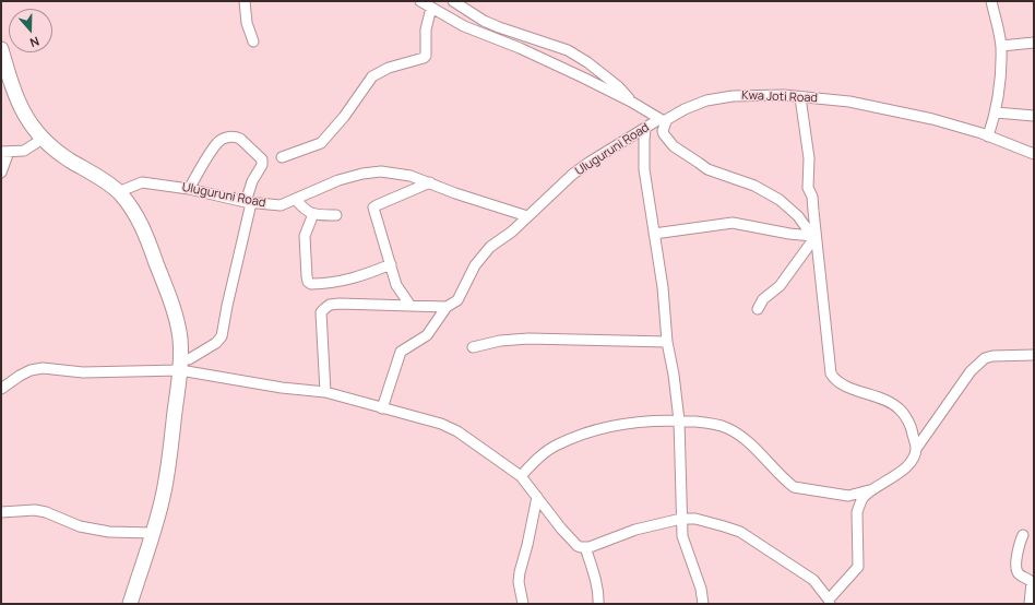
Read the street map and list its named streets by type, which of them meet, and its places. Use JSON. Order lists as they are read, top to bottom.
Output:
{
  "streets": {
    "street": ["Kwa Joti Road", "Uluguruni Road"]
  },
  "crossings": [
    ["Kwa Joti Road", "Uluguruni Road"]
  ],
  "north": "bottom"
}
